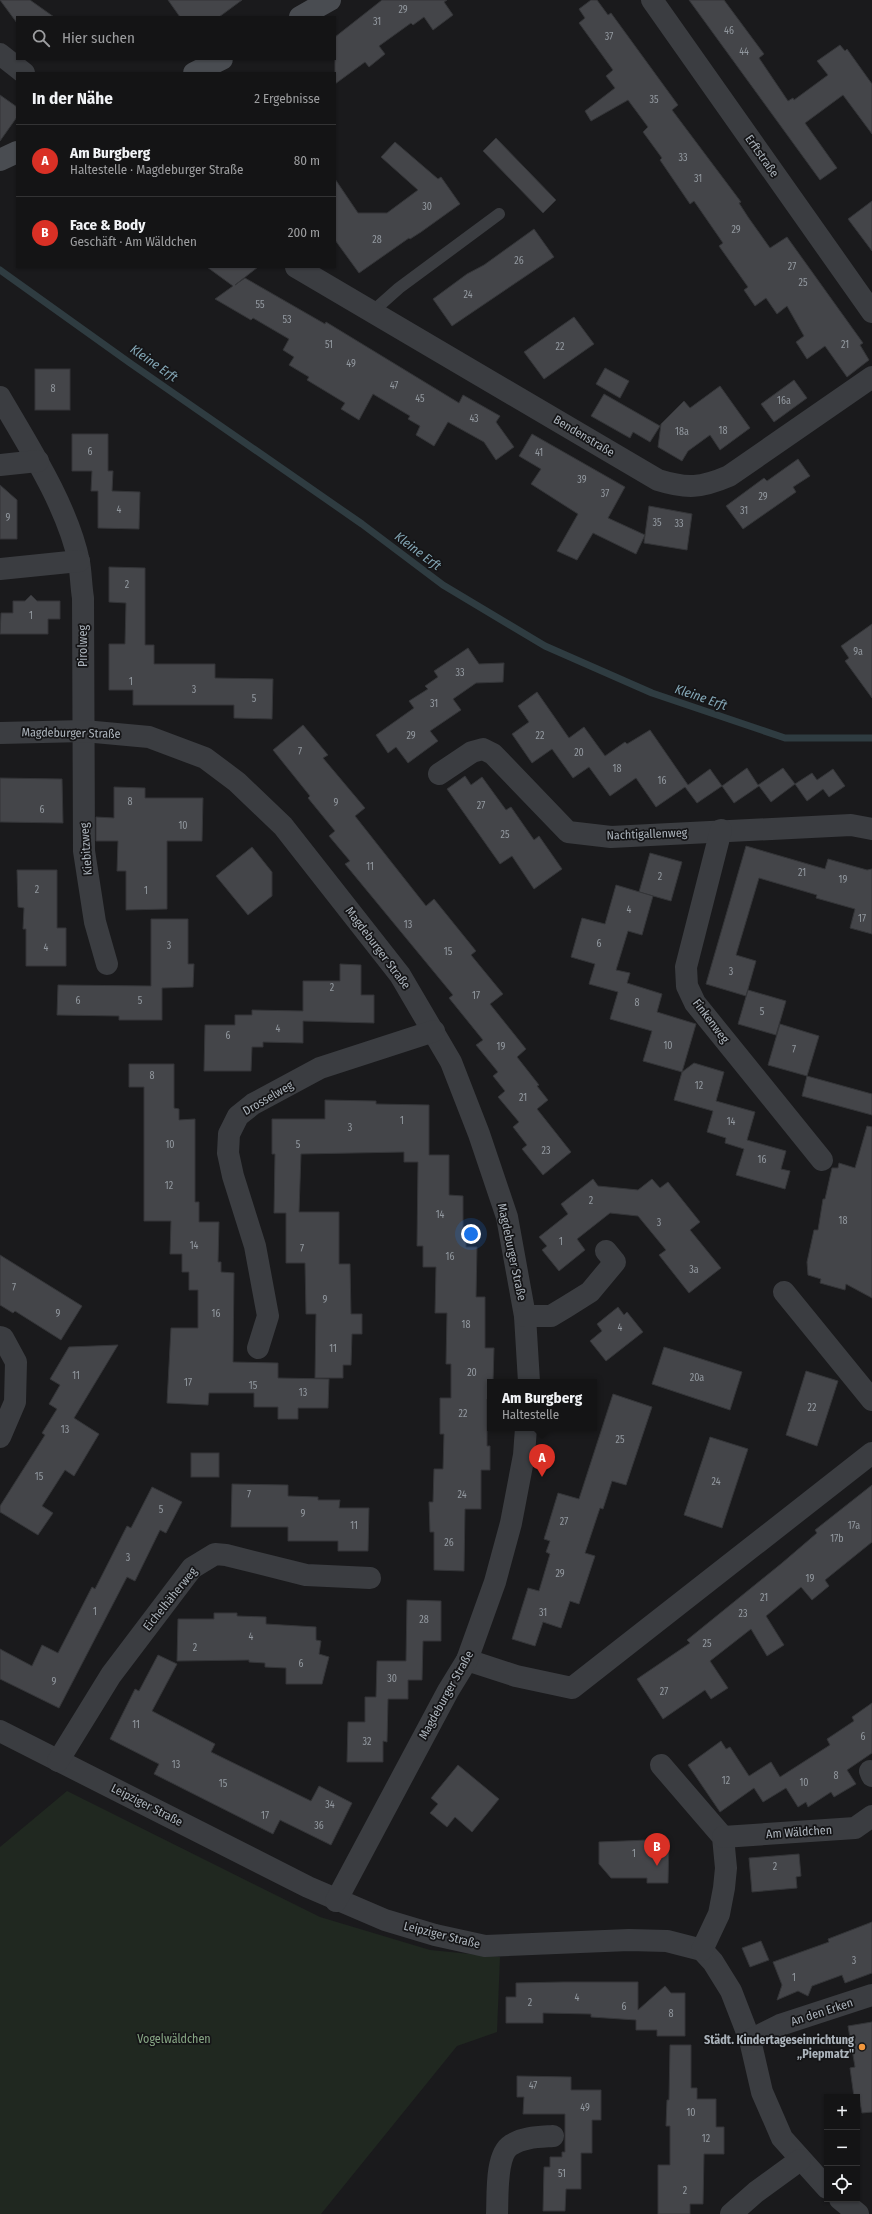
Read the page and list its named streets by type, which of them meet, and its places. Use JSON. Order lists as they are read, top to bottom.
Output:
{
  "streets": {
    "street": [
      "Erftstraße",
      "Bendenstraße",
      "Pirolweg",
      "Magdeburger Straße",
      "Nachtigallenweg",
      "Kiebitzweg",
      "Finkenweg",
      "Drosselweg",
      "Eichelhäherweg",
      "Leipziger Straße",
      "Am Wäldchen",
      "An den Erken"
    ]
  },
  "crossings": [
    ["Pirolweg", "Magdeburger Straße"],
    ["Pirolweg", "Kiebitzweg"],
    ["Magdeburger Straße", "Kiebitzweg"],
    ["Magdeburger Straße", "Drosselweg"],
    ["Magdeburger Straße", "Leipziger Straße"],
    ["Nachtigallenweg", "Finkenweg"],
    ["Eichelhäherweg", "Leipziger Straße"]
  ],
  "water": ["Kleine Erft"],
  "parks": ["Vogelwäldchen"],
  "places": ["Städt. Kindertageseinrichtung „Piepmatz\""],
  "house_numbers": [
    "29",
    "31",
    "46",
    "37",
    "44",
    "35",
    "33",
    "31",
    "30",
    "29",
    "28",
    "26",
    "27",
    "25",
    "24",
    "55",
    "53",
    "51",
    "21",
    "22",
    "49",
    "47",
    "8",
    "45",
    "16a",
    "43",
    "18",
    "18a",
    "6",
    "41",
    "39",
    "37",
    "29",
    "4",
    "31",
    "9",
    "35",
    "33",
    "2",
    "1",
    "9a",
    "33",
    "1",
    "3",
    "5",
    "31",
    "29",
    "22",
    "7",
    "20",
    "18",
    "16",
    "8",
    "9",
    "27",
    "6",
    "10",
    "25",
    "11",
    "21",
    "2",
    "19",
    "2",
    "1",
    "4",
    "17",
    "13",
    "6",
    "3",
    "4",
    "15",
    "3",
    "2",
    "17",
    "6",
    "5",
    "8",
    "5",
    "4",
    "6",
    "10",
    "19",
    "7",
    "8",
    "12",
    "21",
    "1",
    "14",
    "3",
    "10",
    "5",
    "23",
    "16",
    "12",
    "2",
    "14",
    "18",
    "3",
    "1",
    "14",
    "7",
    "16",
    "3a",
    "7",
    "9",
    "9",
    "16",
    "18",
    "4",
    "11",
    "20",
    "11",
    "20a",
    "17",
    "15",
    "13",
    "22",
    "22",
    "13",
    "25",
    "15",
    "24",
    "7",
    "24",
    "5",
    "9",
    "27",
    "11",
    "17a",
    "17b",
    "26",
    "3",
    "29",
    "19",
    "21",
    "1",
    "31",
    "23",
    "28",
    "4",
    "25",
    "2",
    "6",
    "30",
    "9",
    "27",
    "11",
    "6",
    "32",
    "13",
    "8",
    "12",
    "10",
    "15",
    "34",
    "17",
    "36",
    "1",
    "2",
    "3",
    "1",
    "4",
    "2",
    "6",
    "8",
    "47",
    "49",
    "10",
    "12",
    "51",
    "2"
  ],
  "page": {
    "search": "Hier suchen",
    "heading": ["In der Nähe", "2 Ergebnisse"],
    "list": [
      {
        "mark": "A",
        "name": "Am Burgberg",
        "note": "Haltestelle · Magdeburger Straße",
        "value": "80 m"
      },
      {
        "mark": "B",
        "name": "Face & Body",
        "note": "Geschäft · Am Wäldchen",
        "value": "200 m"
      }
    ],
    "popup": ["Am Burgberg", "Haltestelle"],
    "pins": ["A", "B"],
    "map_buttons": ["+", "−"]
  }
}
